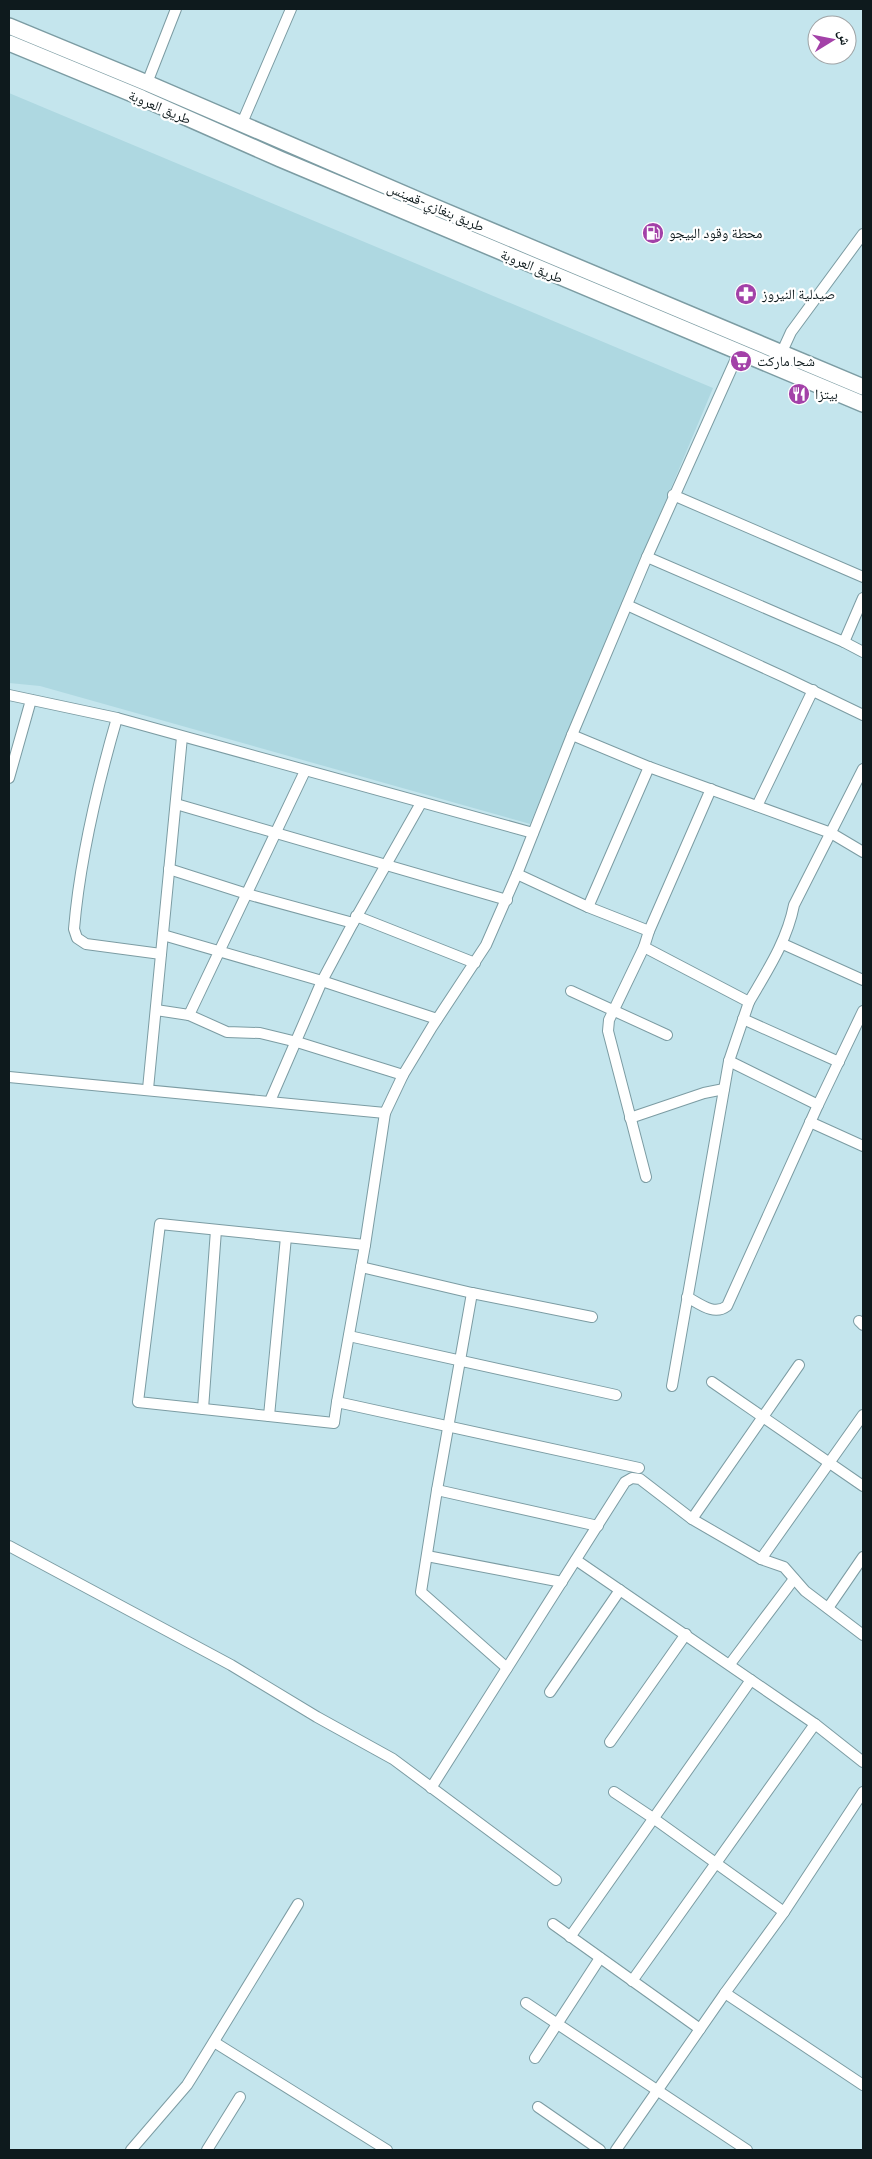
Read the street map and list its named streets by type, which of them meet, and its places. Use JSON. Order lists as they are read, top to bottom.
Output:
{
  "streets": {
    "main road": ["طريق العروبة", "طريق بنغازي-قمينس"]
  },
  "places": {
    "fuel station": ["محطة وقود البيجو"],
    "pharmacy": ["صيدلية النيروز"],
    "supermarket": ["شحا ماركت"],
    "restaurant": ["بيتزا"]
  },
  "north": "right"
}
